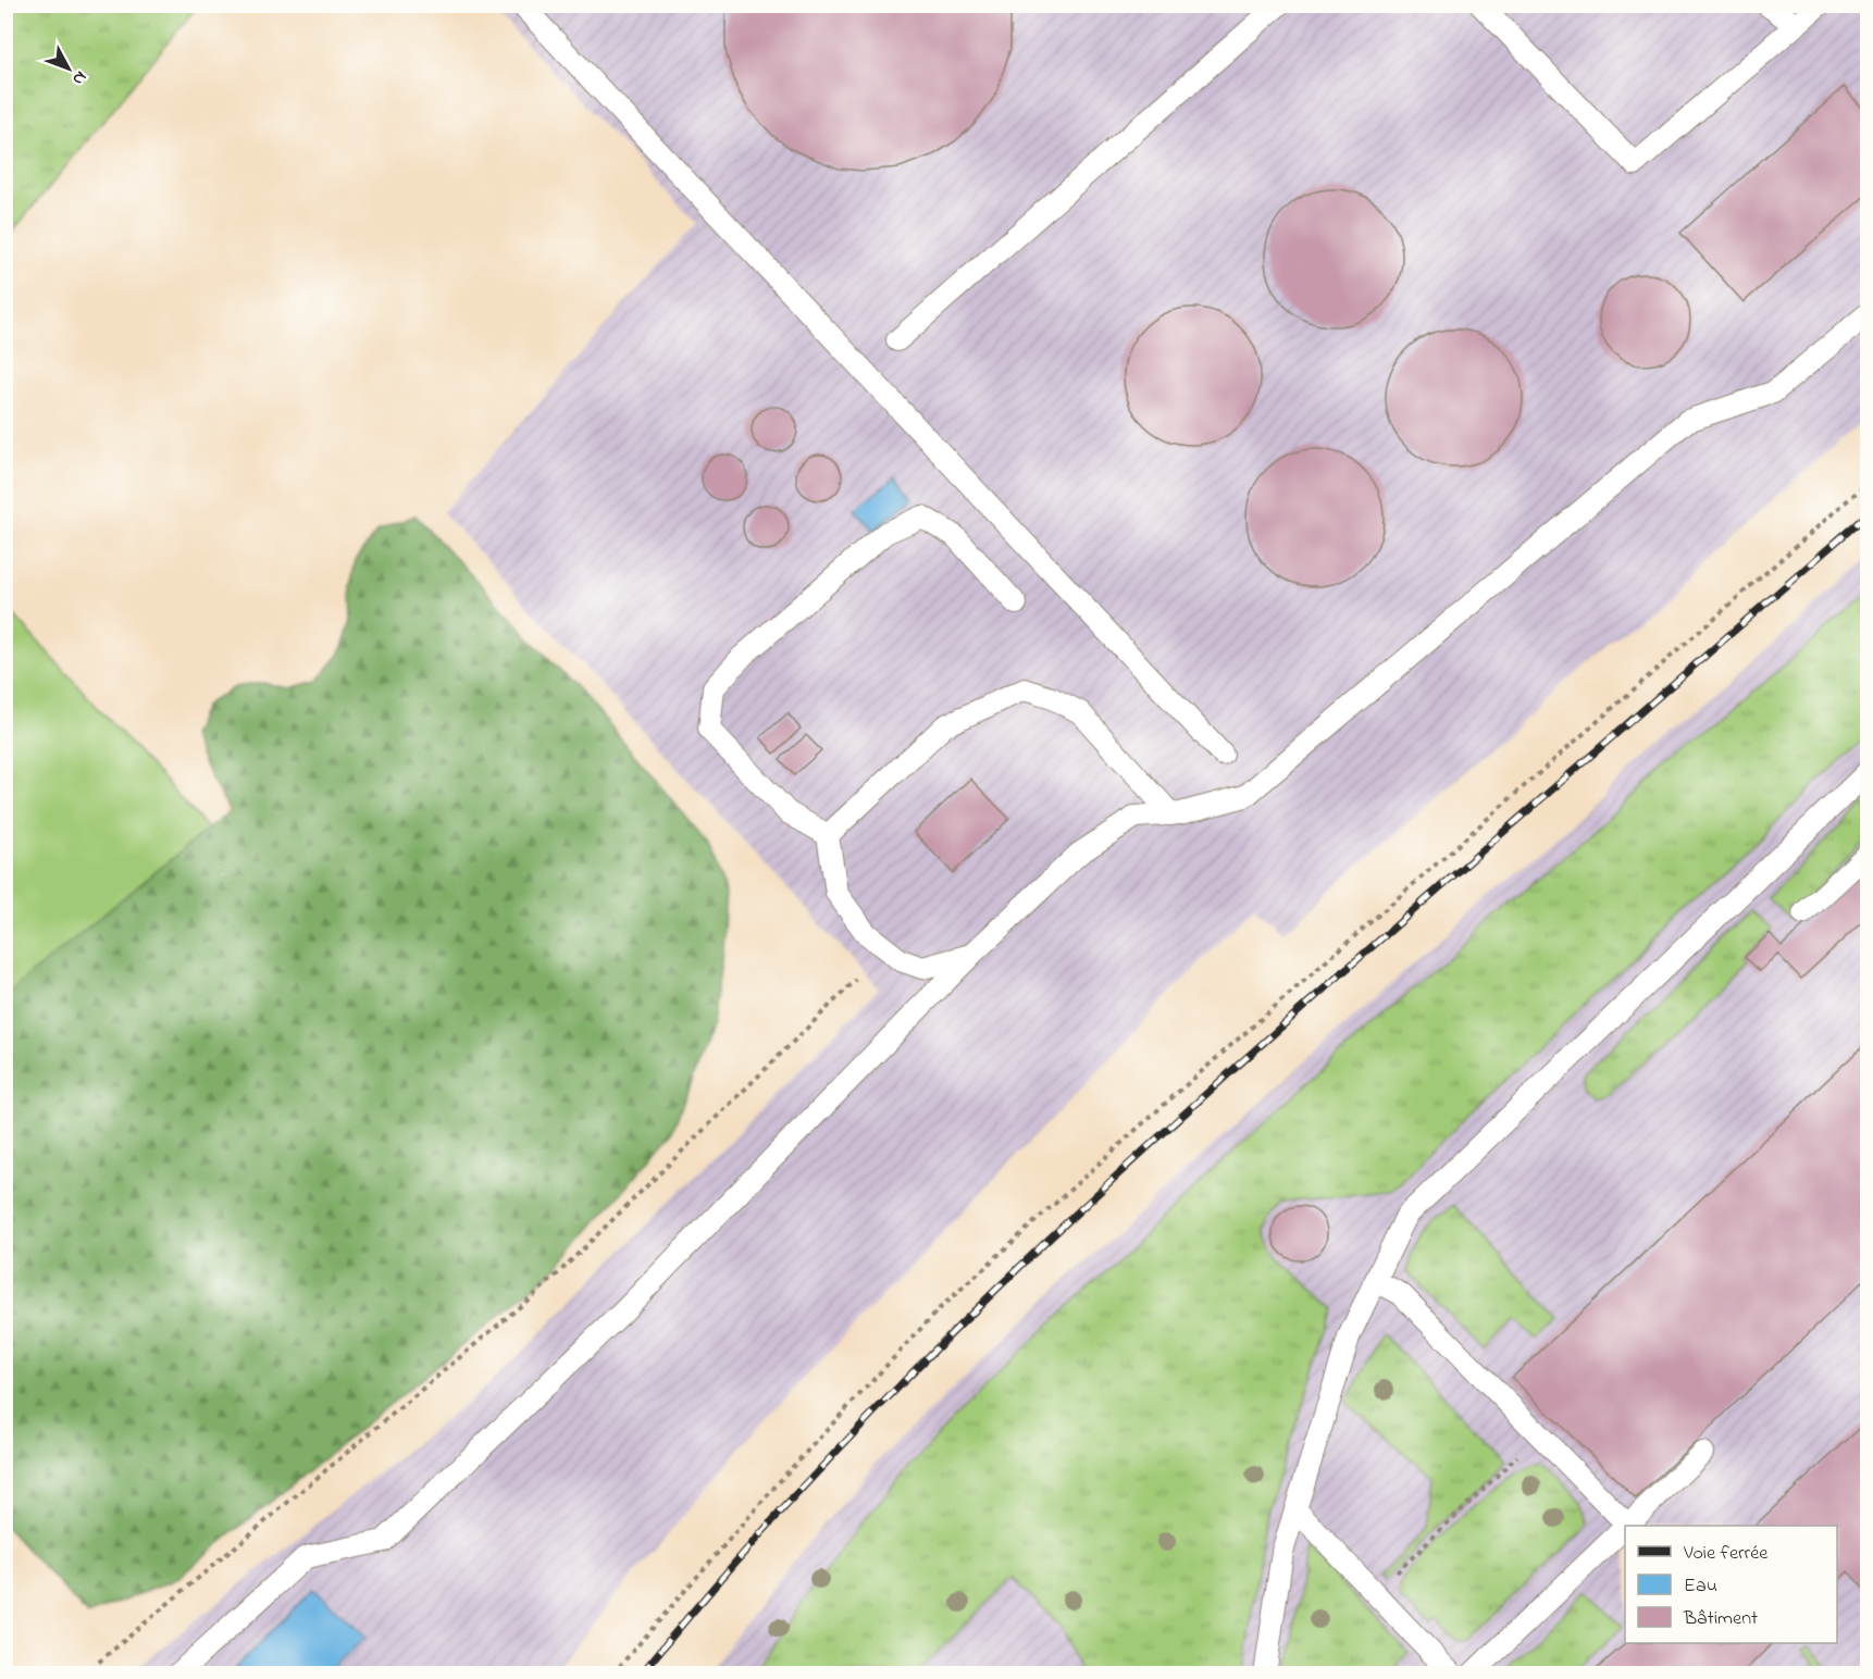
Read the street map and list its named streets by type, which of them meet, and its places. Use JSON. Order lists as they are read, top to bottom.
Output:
{
  "legend": ["Voie ferrée", "Eau", "Bâtiment"],
  "north": "bottom right"
}
